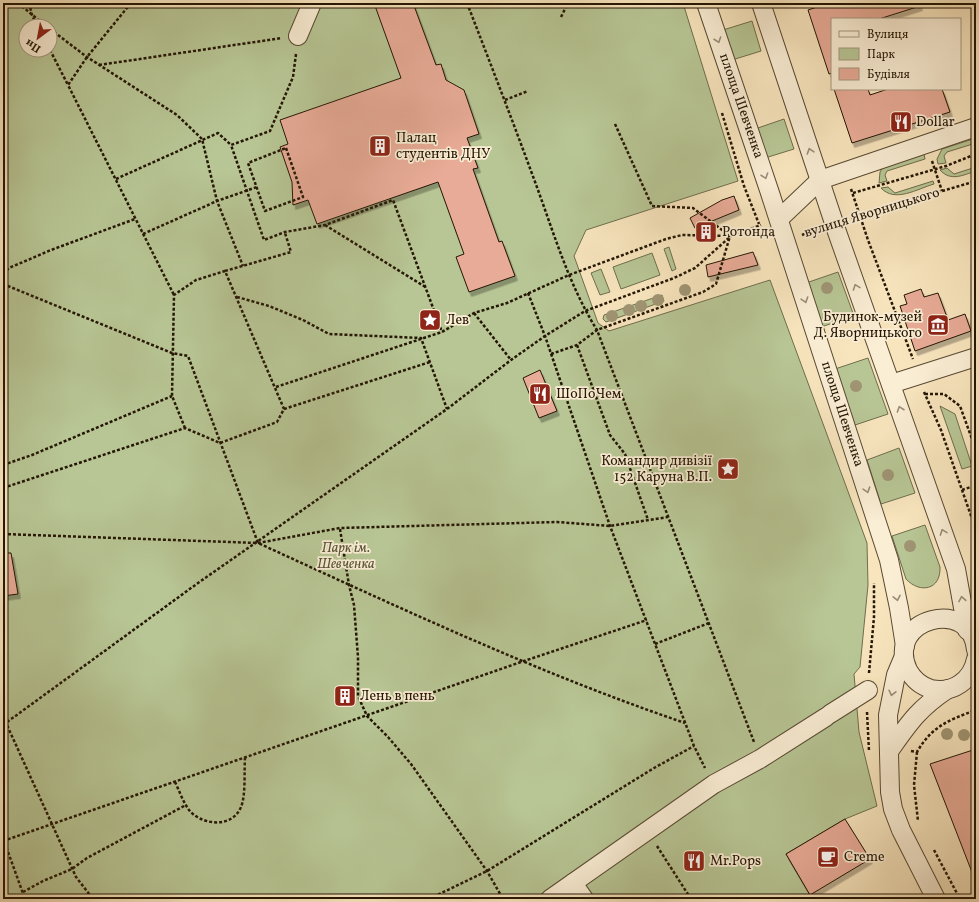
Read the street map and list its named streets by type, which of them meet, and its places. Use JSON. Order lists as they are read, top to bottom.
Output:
{
  "streets": {
    "street": ["площа Шевченка", "вулиця Яворницького"]
  },
  "crossings": [
    ["площа Шевченка", "вулиця Яворницького"]
  ],
  "parks": ["Парк iм. Шевченка"],
  "places": {
    "restaurant": ["Dollar", "ШоПоЧем", "Mr.Pops"],
    "building": ["Палац студентів ДНУ", "Ротонда", "Лень в пень"],
    "place": ["Лев", "Командир дивізії 152 Каруна В.П."],
    "museum": ["Будинок-музей Д. Яворницького"],
    "cafe": ["Creme"]
  },
  "legend": ["Вулиця", "Парк", "Будівля"],
  "north": "bottom left"
}
